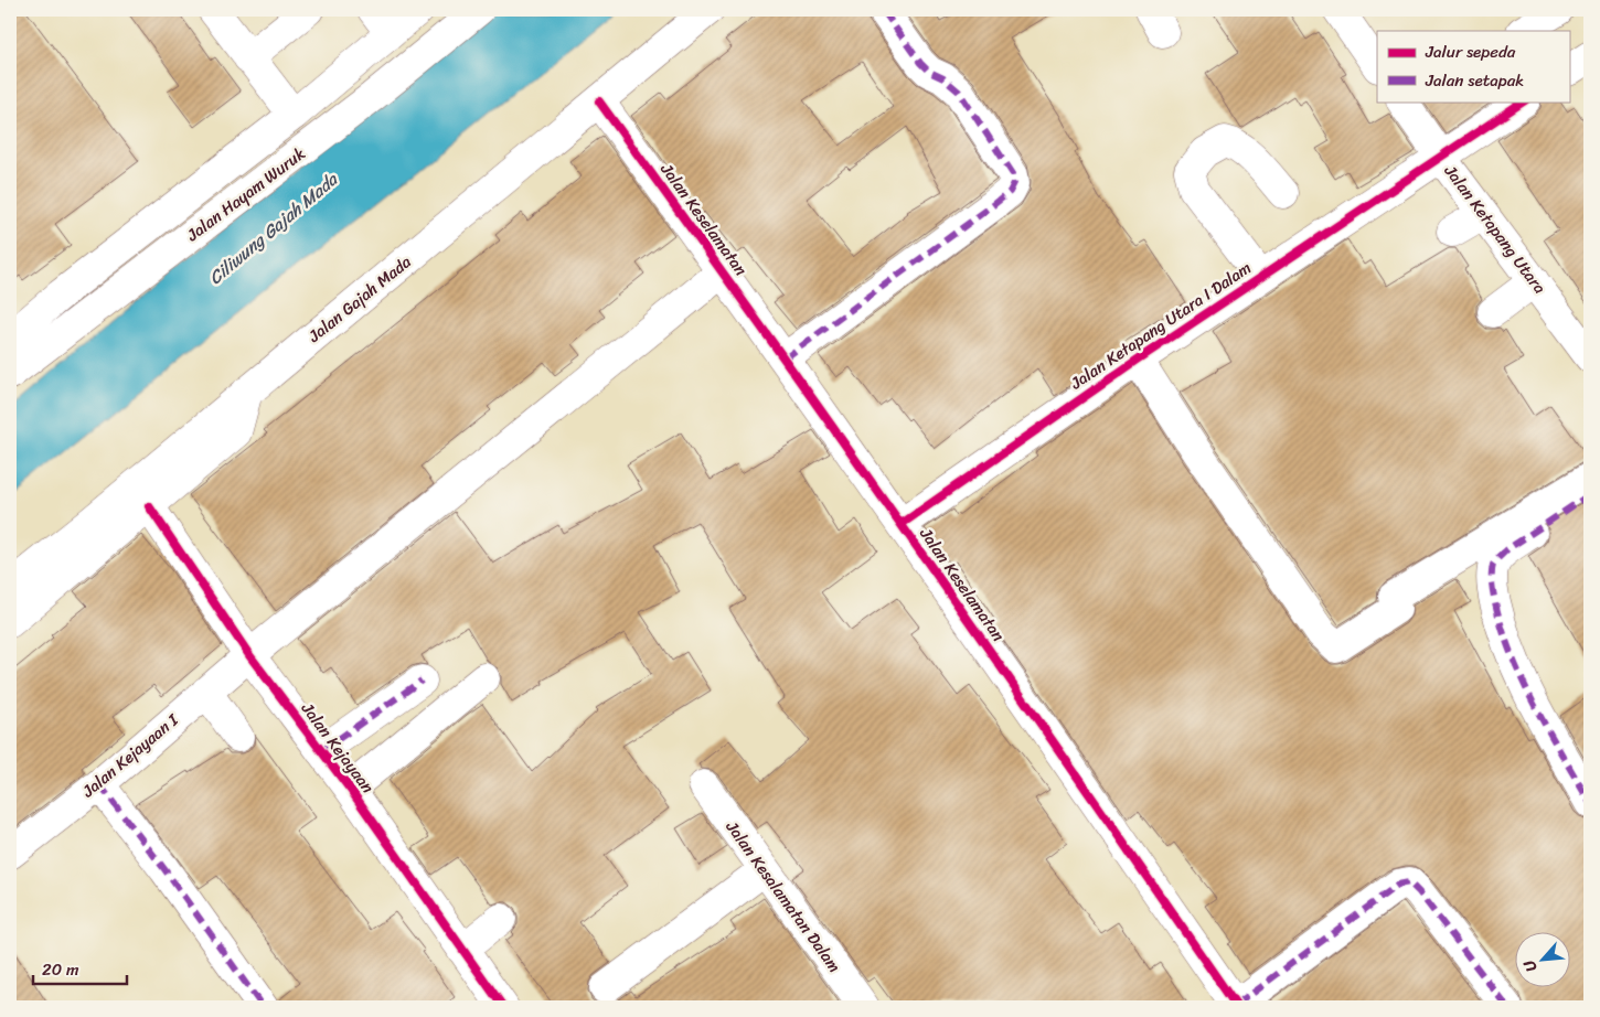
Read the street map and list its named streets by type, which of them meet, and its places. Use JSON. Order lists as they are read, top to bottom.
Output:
{
  "streets": {
    "street": [
      "Jalan Hayam Wuruk",
      "Jalan Keselamatan",
      "Jalan Ketapang Utara",
      "Jalan Gajah Mada",
      "Jalan Ketapang Utara I Dalam",
      "Jalan Kejayaan",
      "Jalan Kejayaan I",
      "Jalan Kesalamatan Dalam"
    ]
  },
  "crossings": [
    ["Jalan Keselamatan", "Jalan Gajah Mada"],
    ["Jalan Keselamatan", "Jalan Ketapang Utara I Dalam"],
    ["Jalan Keselamatan", "Jalan Kejayaan I"],
    ["Jalan Ketapang Utara", "Jalan Ketapang Utara I Dalam"],
    ["Jalan Kejayaan", "Jalan Kejayaan I"]
  ],
  "water": ["Ciliwung Gajah Mada"],
  "legend": ["Jalur sepeda", "Jalan setapak"],
  "scale_bar": "20 m",
  "north": "bottom left"
}
